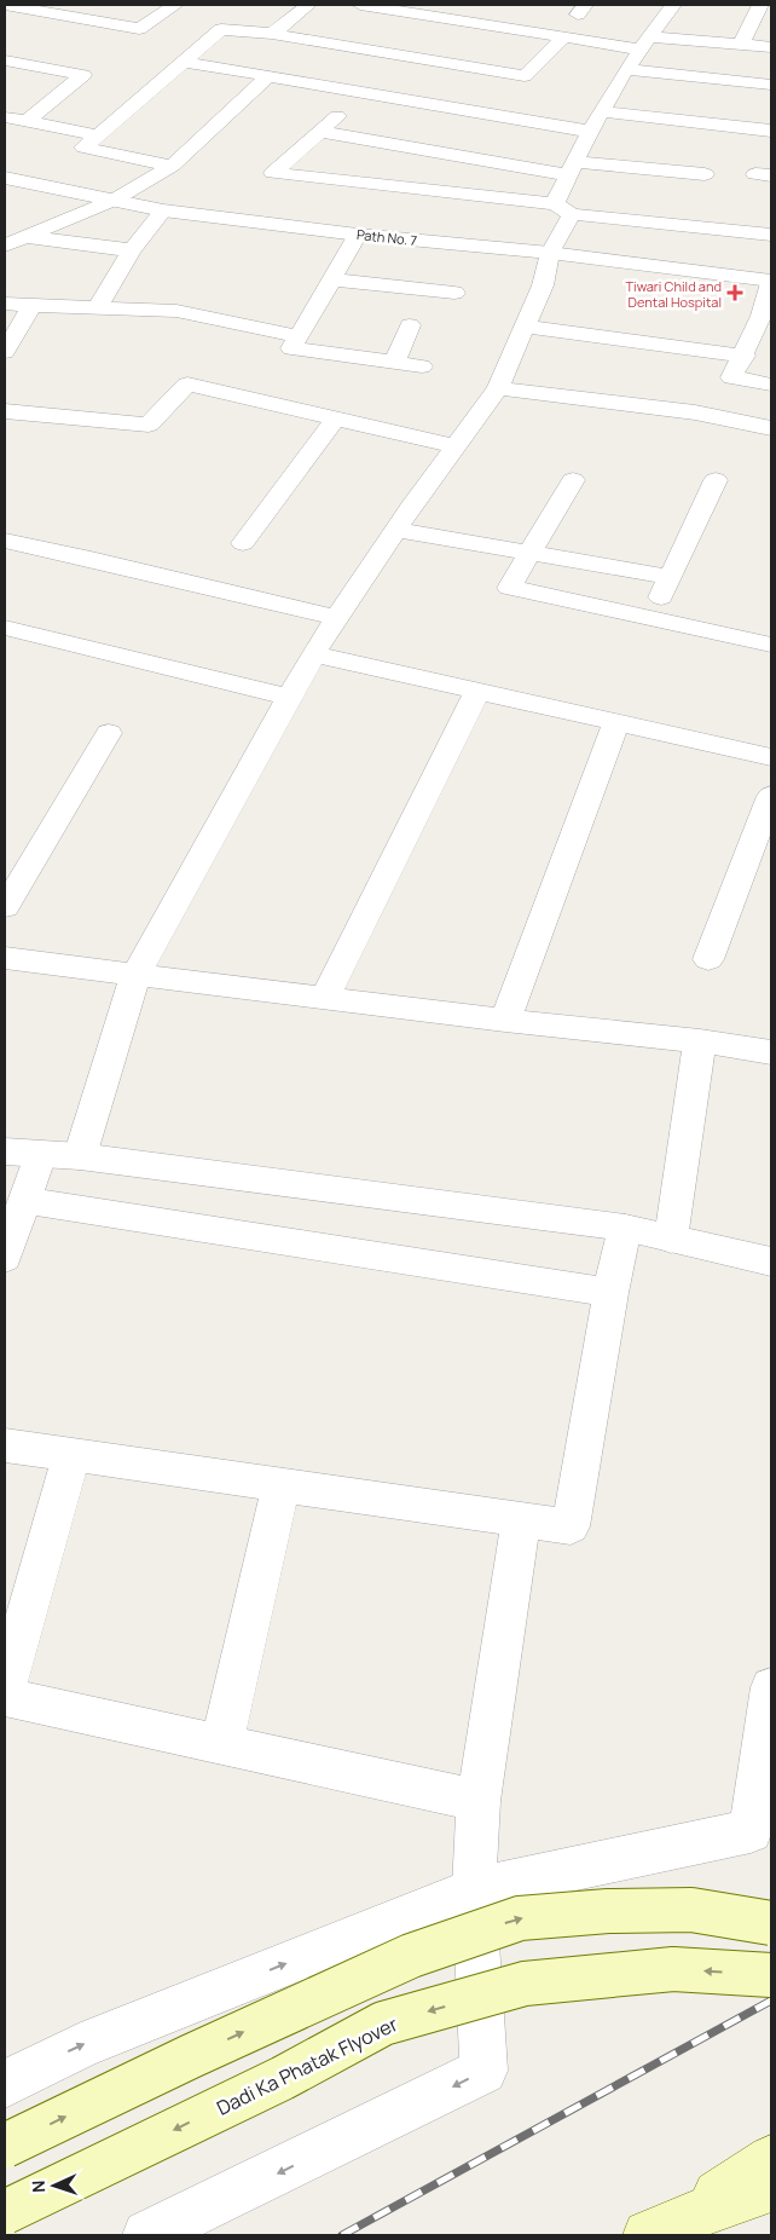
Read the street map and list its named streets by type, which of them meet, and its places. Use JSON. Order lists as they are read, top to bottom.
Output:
{
  "streets": {
    "main road": ["Dadi Ka Phatak Flyover"],
    "street": ["Path No. 7"]
  },
  "places": {
    "health": ["Tiwari Child and Dental Hospital"]
  },
  "north": "left"
}
